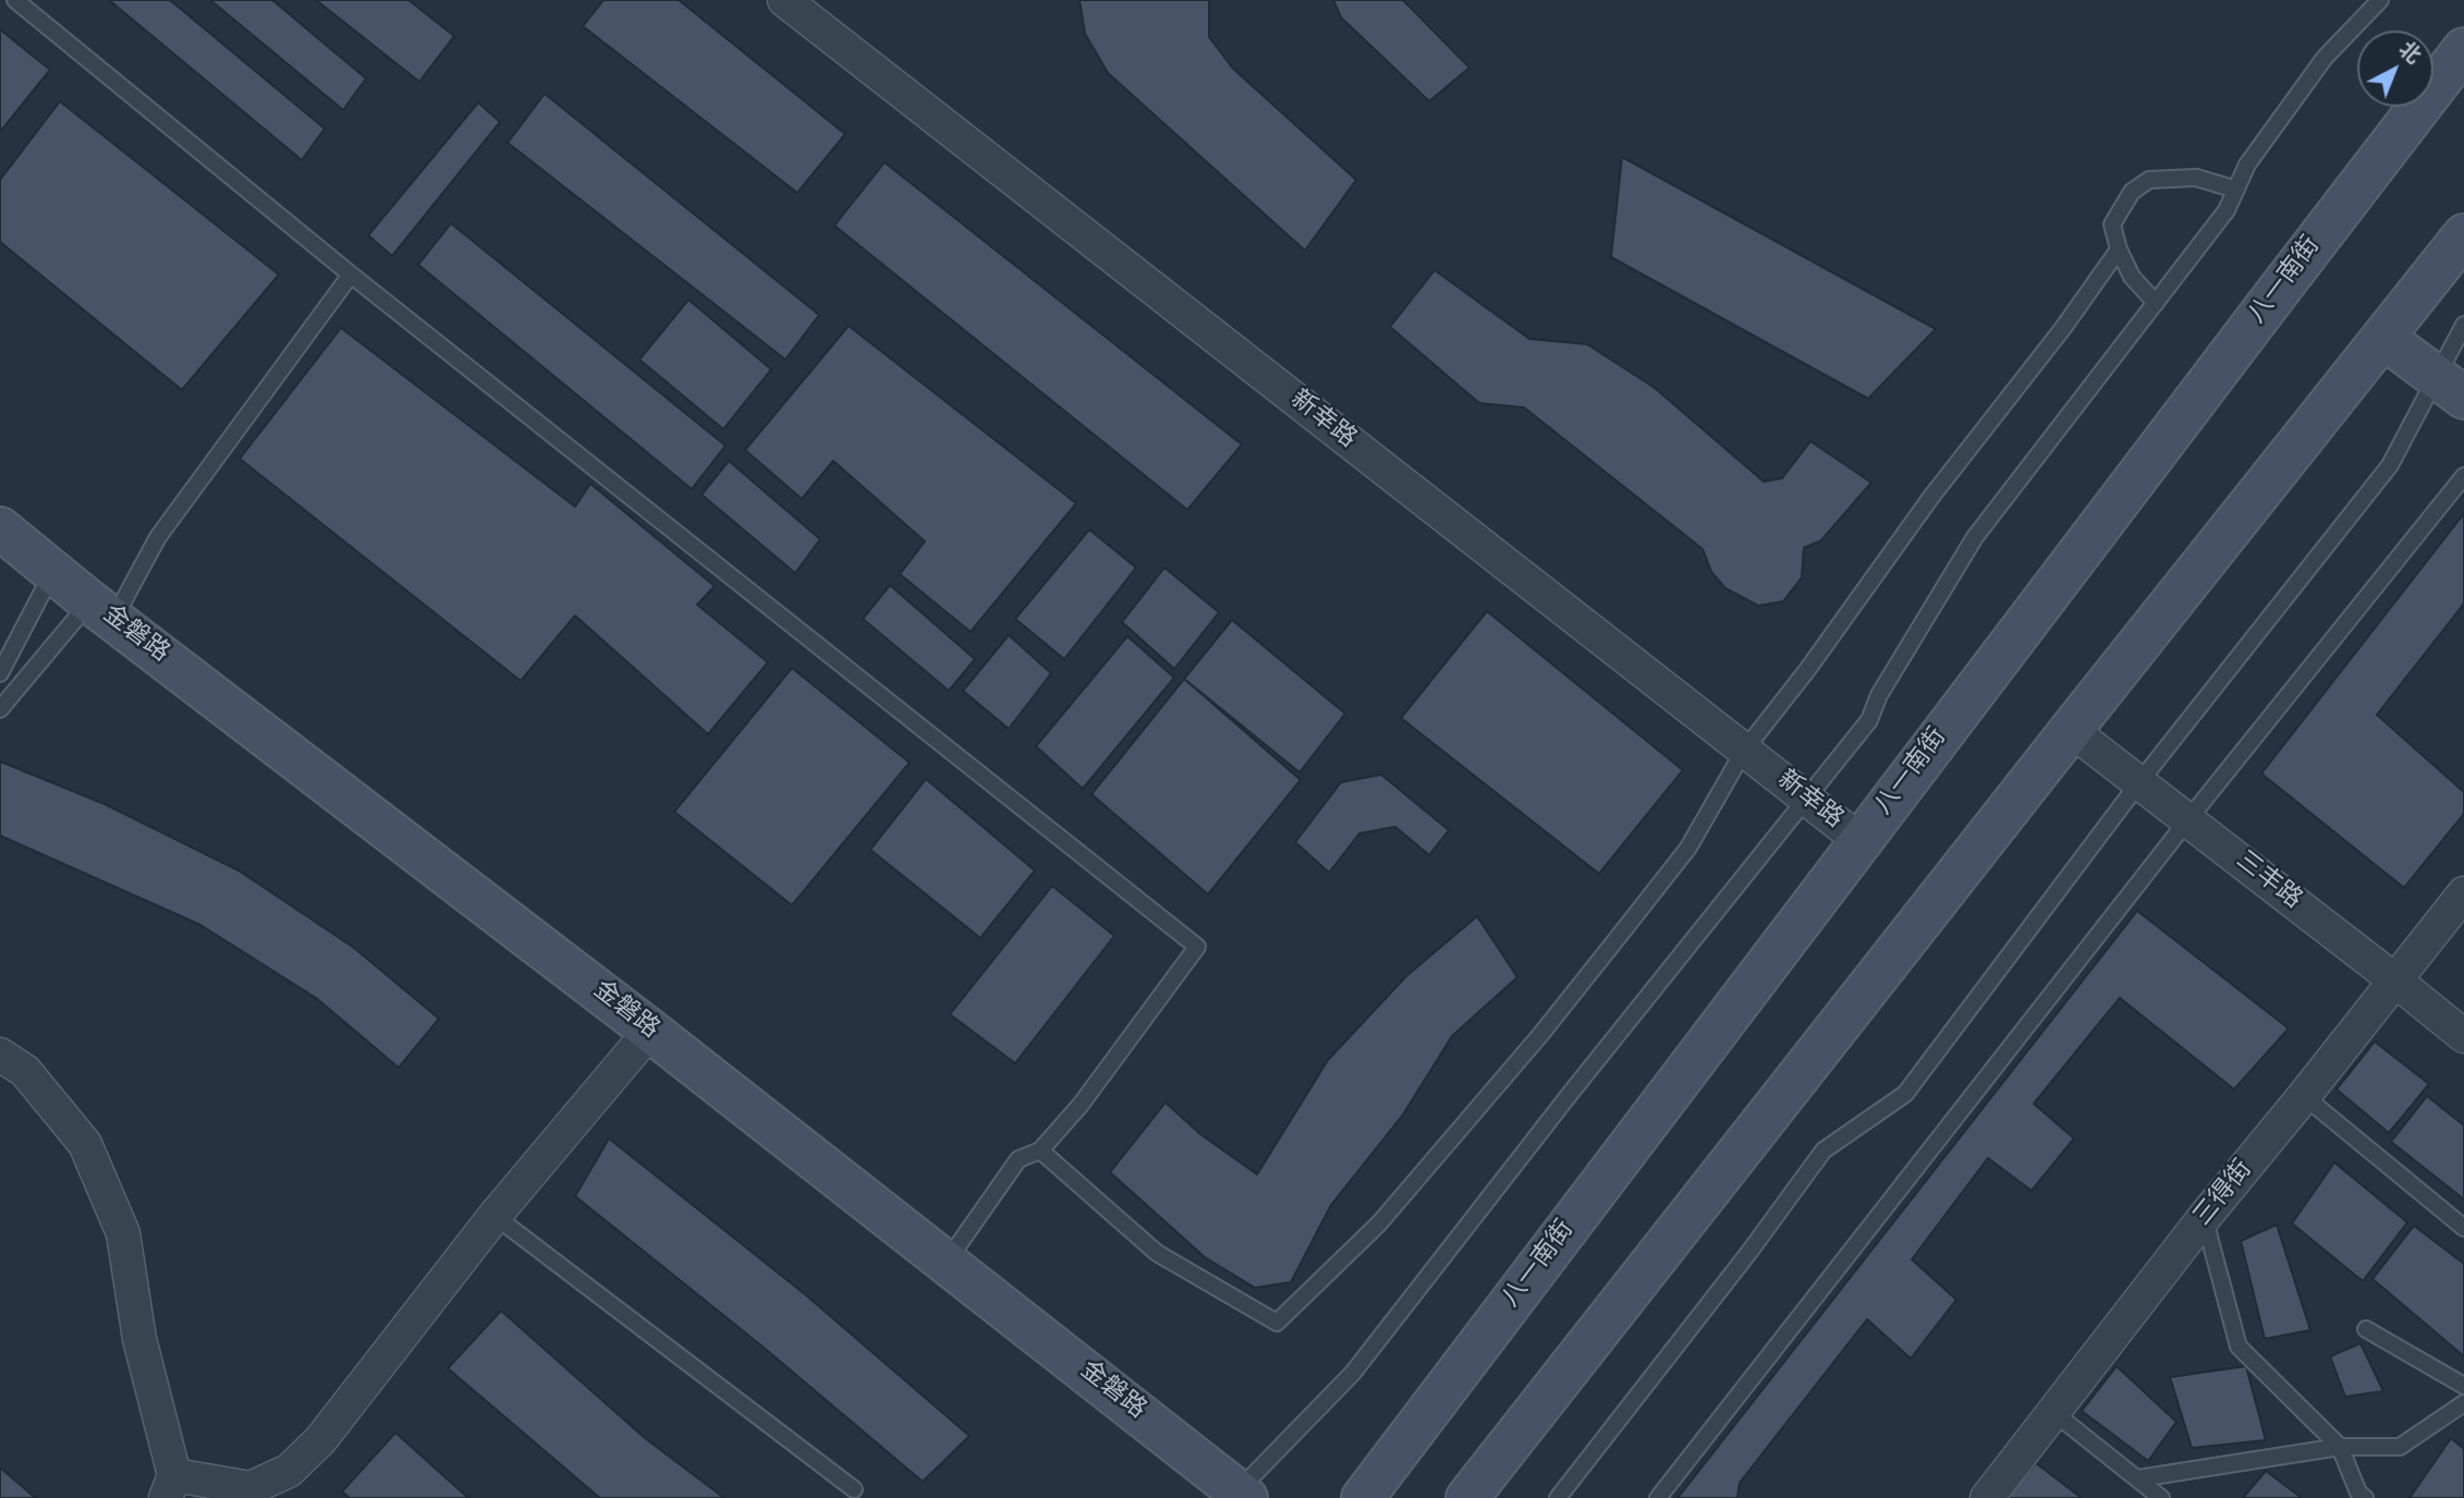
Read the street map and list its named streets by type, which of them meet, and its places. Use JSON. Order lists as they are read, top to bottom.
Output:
{
  "streets": {
    "main road": ["八一南街", "金磐路"],
    "street": ["新幸路", "三丰路", "三得街"]
  },
  "crossings": [
    ["八一南街", "新幸路"],
    ["三丰路", "三得街"]
  ],
  "north": "top right"
}
